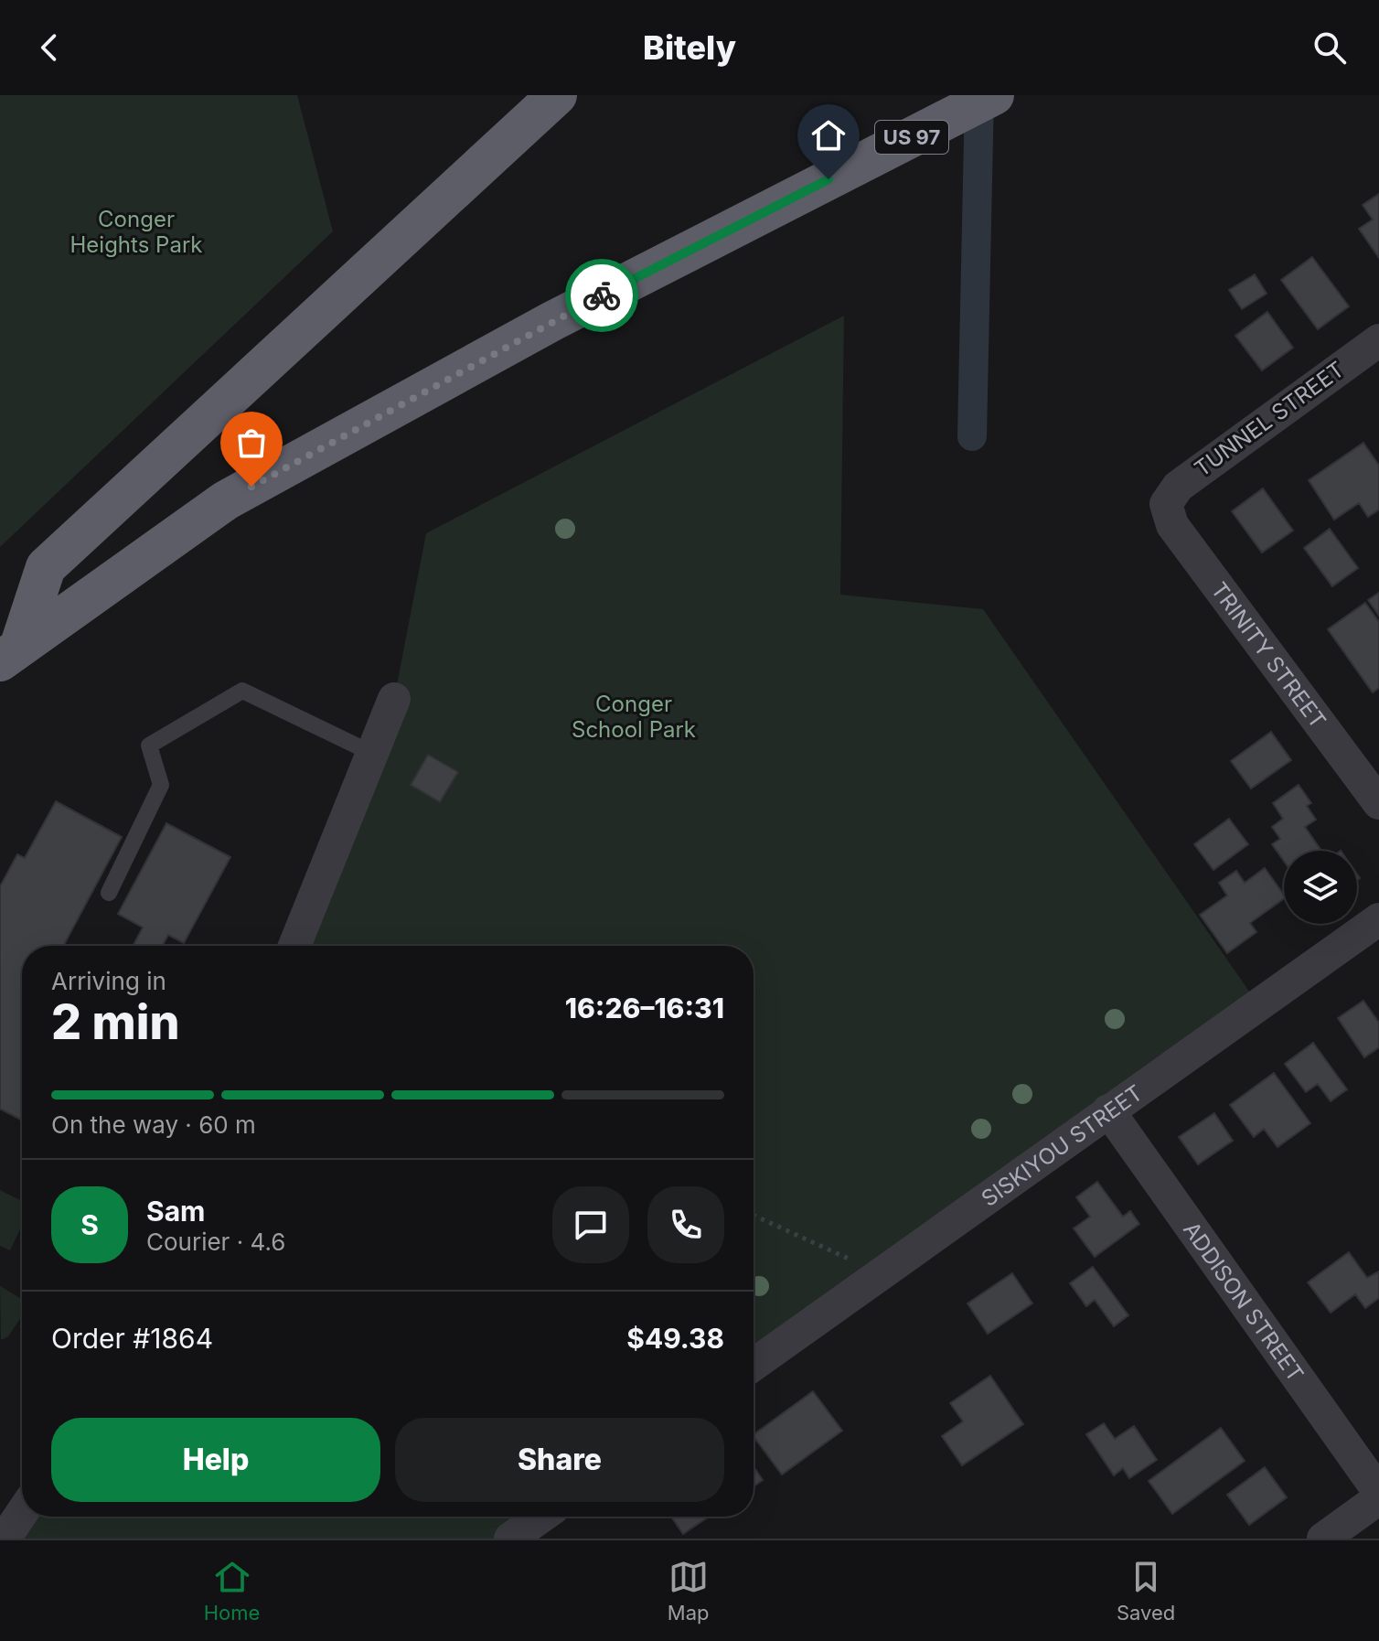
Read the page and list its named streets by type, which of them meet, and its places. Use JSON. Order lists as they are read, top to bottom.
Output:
{
  "streets": {
    "highway": ["US 97"],
    "street": [
      "TUNNEL STREET",
      "TRINITY STREET",
      "SISKIYOU STREET",
      "ADDISON STREET"
    ]
  },
  "crossings": [
    ["TUNNEL STREET", "TRINITY STREET"],
    ["SISKIYOU STREET", "ADDISON STREET"]
  ],
  "parks": ["Conger Heights Park", "Conger School Park"],
  "page": {
    "header": "Bitely",
    "heading": ["2 min", "Arriving in", "16:26–16:31"],
    "panel": [
      "Sam",
      "Courier · 4.6",
      "Order #1864",
      "$49.38"
    ],
    "bar": "On the way · 60 m",
    "round": "S",
    "buttons": ["Help", "Share"],
    "tabs": ["Home", "Map", "Saved"]
  }
}
